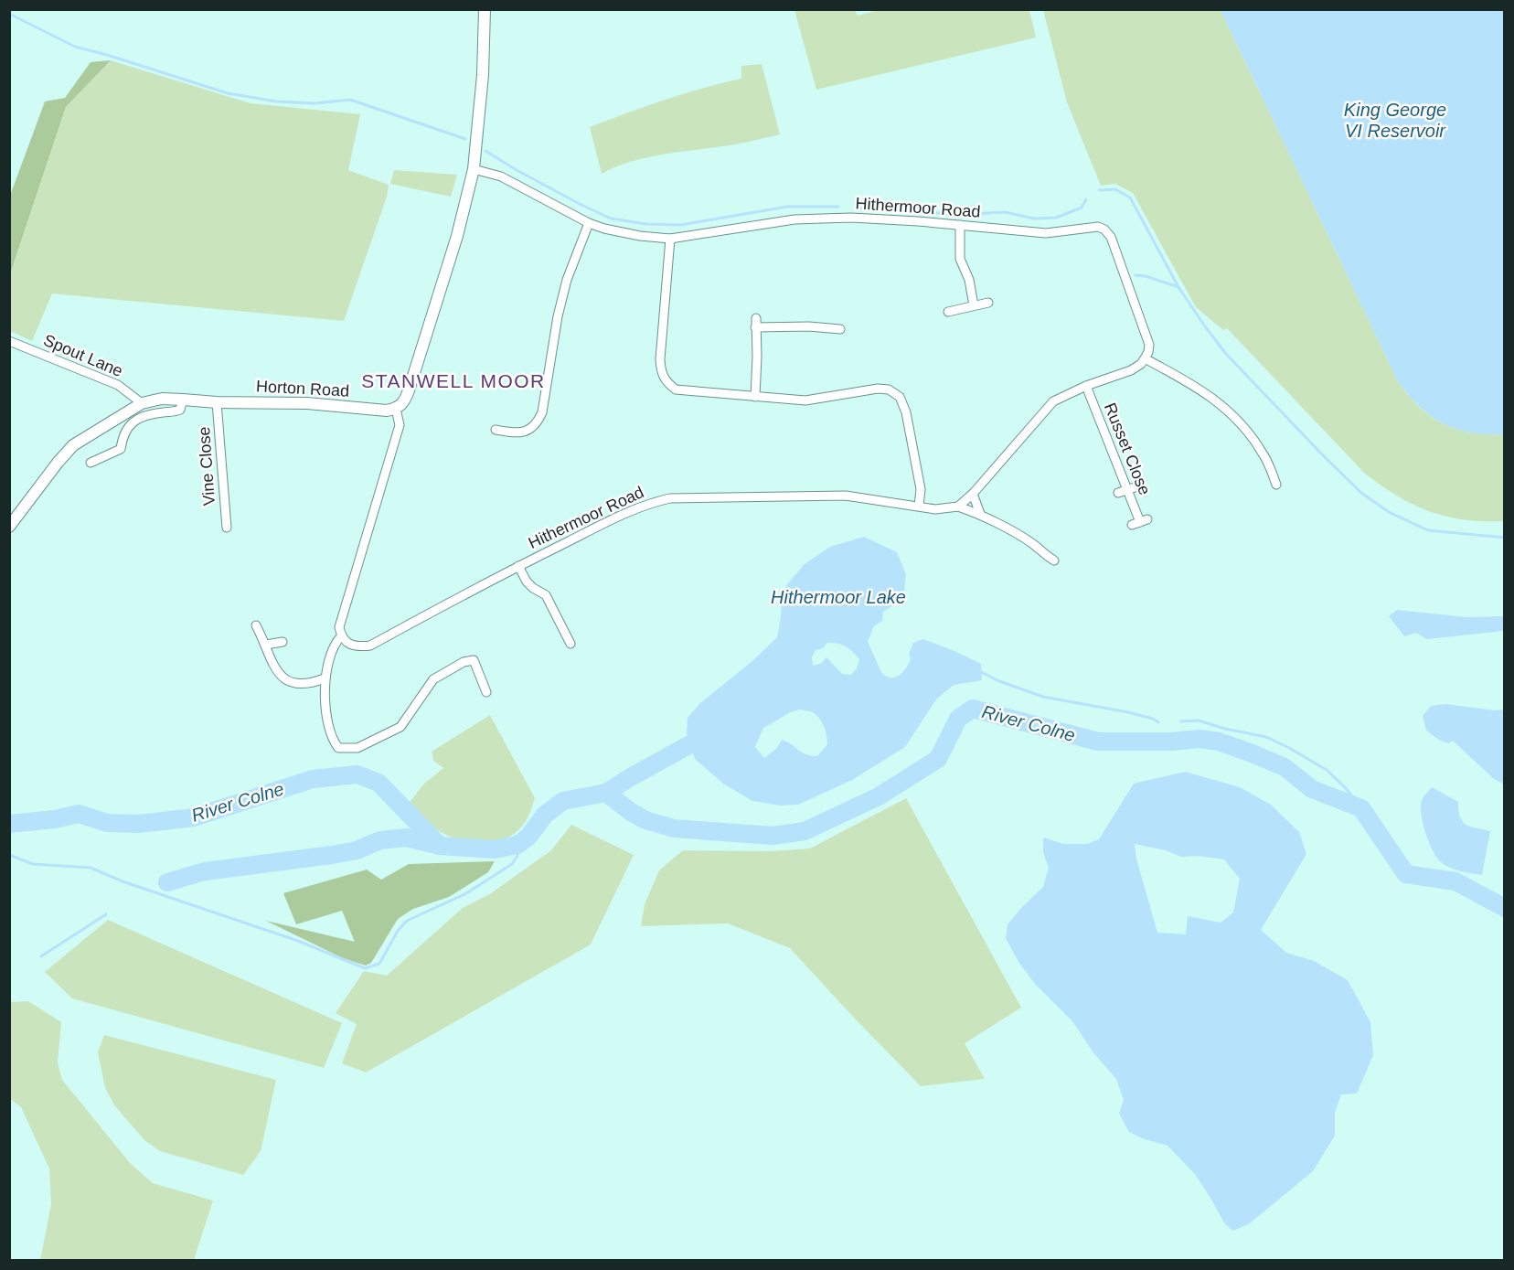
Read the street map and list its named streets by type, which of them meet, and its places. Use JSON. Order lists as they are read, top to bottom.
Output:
{
  "streets": {
    "street": [
      "Hithermoor Road",
      "Spout Lane",
      "Horton Road",
      "Russet Close",
      "Vine Close"
    ]
  },
  "crossings": [
    ["Spout Lane", "Horton Road"],
    ["Horton Road", "Vine Close"]
  ],
  "districts": ["STANWELL MOOR"],
  "water": ["King George VI Reservoir", "Hithermoor Lake", "River Colne"]
}
